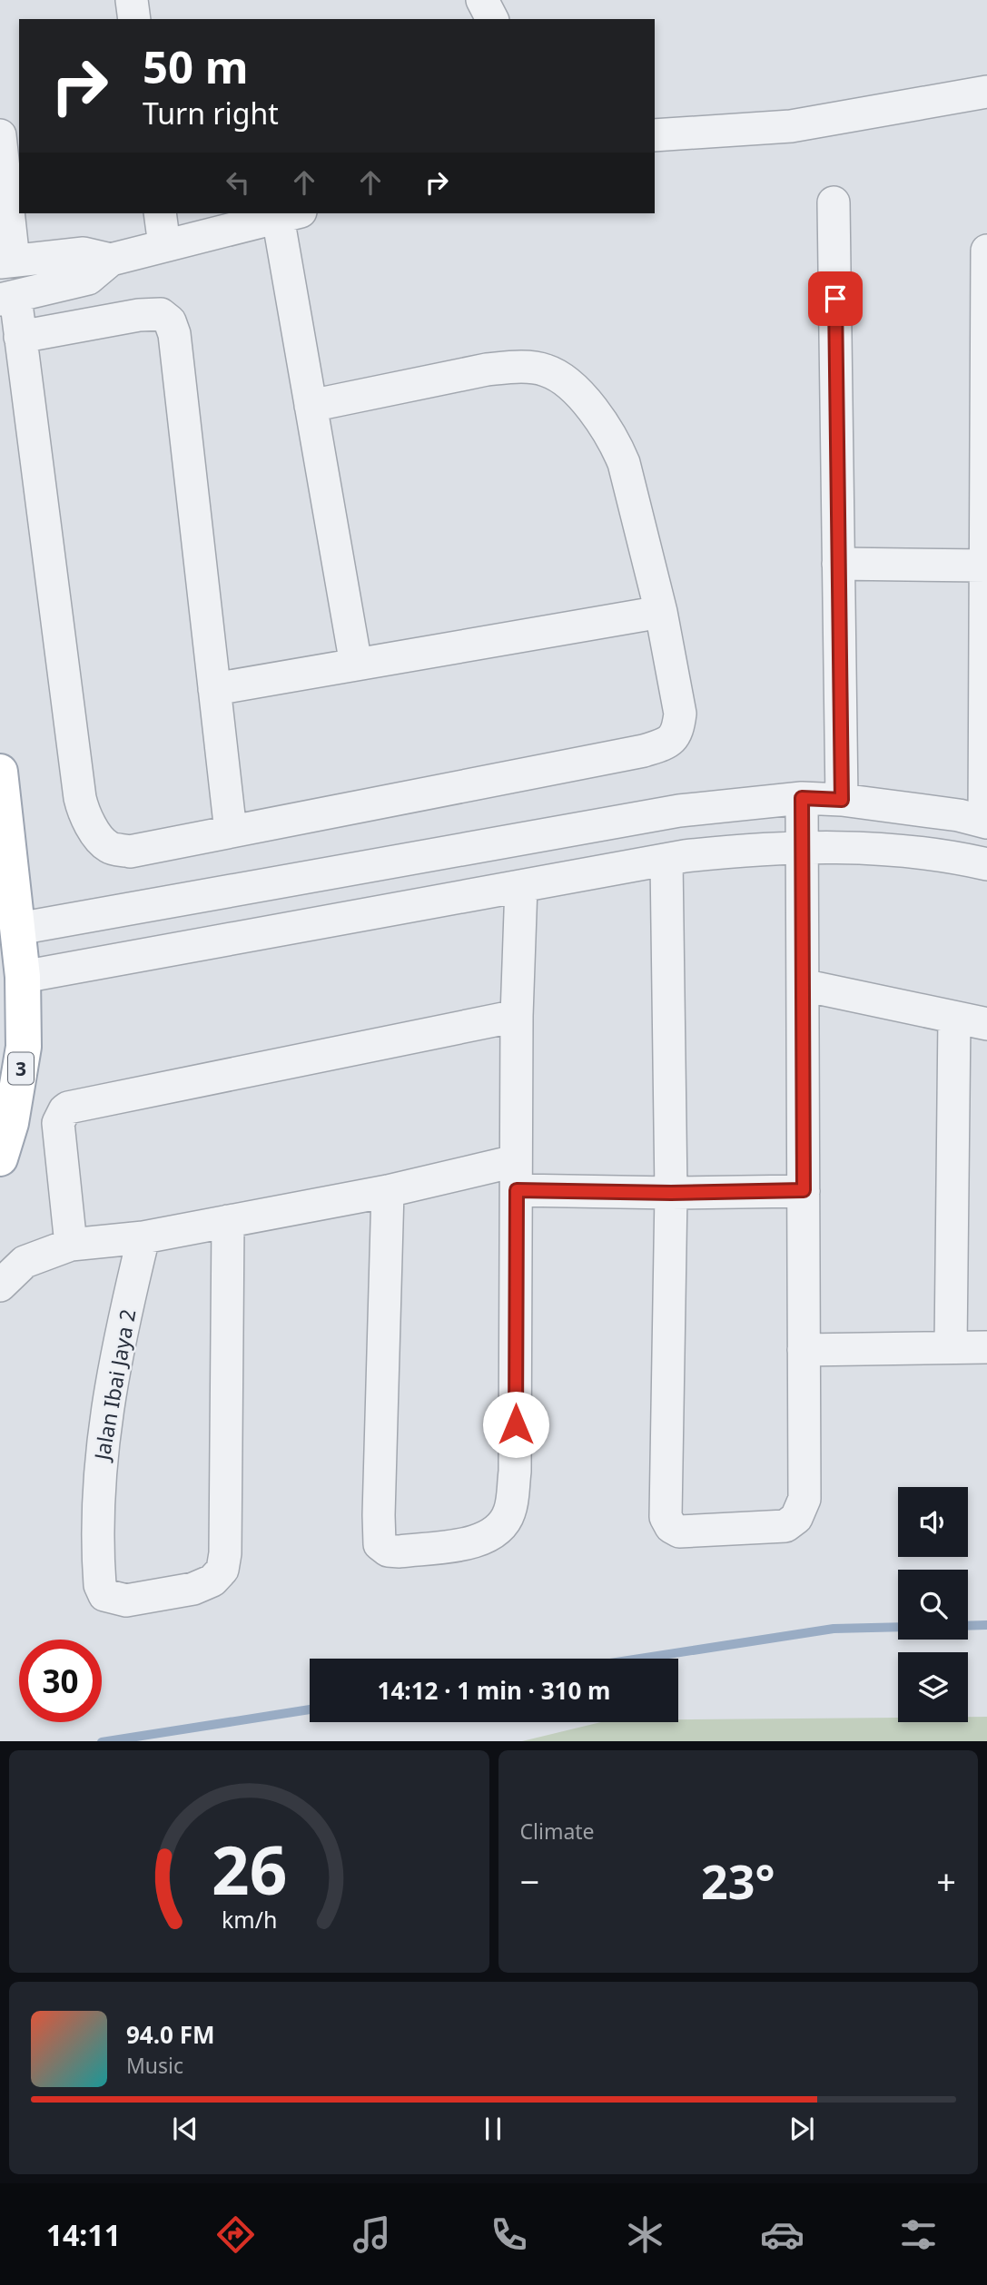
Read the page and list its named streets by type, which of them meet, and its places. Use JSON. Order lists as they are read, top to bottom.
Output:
{
  "streets": {
    "main road": ["3"],
    "street": ["Jalan Ibai Jaya 2"]
  },
  "page": {
    "turn": ["50 m", "Turn right"],
    "limit": "30",
    "trip": "14:12 · 1 min · 310 m",
    "tile": "Climate",
    "heat": ["−", "23°", "+"],
    "song": ["94.0 FM", "Music"],
    "tabs": "14:11",
    "gauge": ["26", "km/h"]
  }
}
